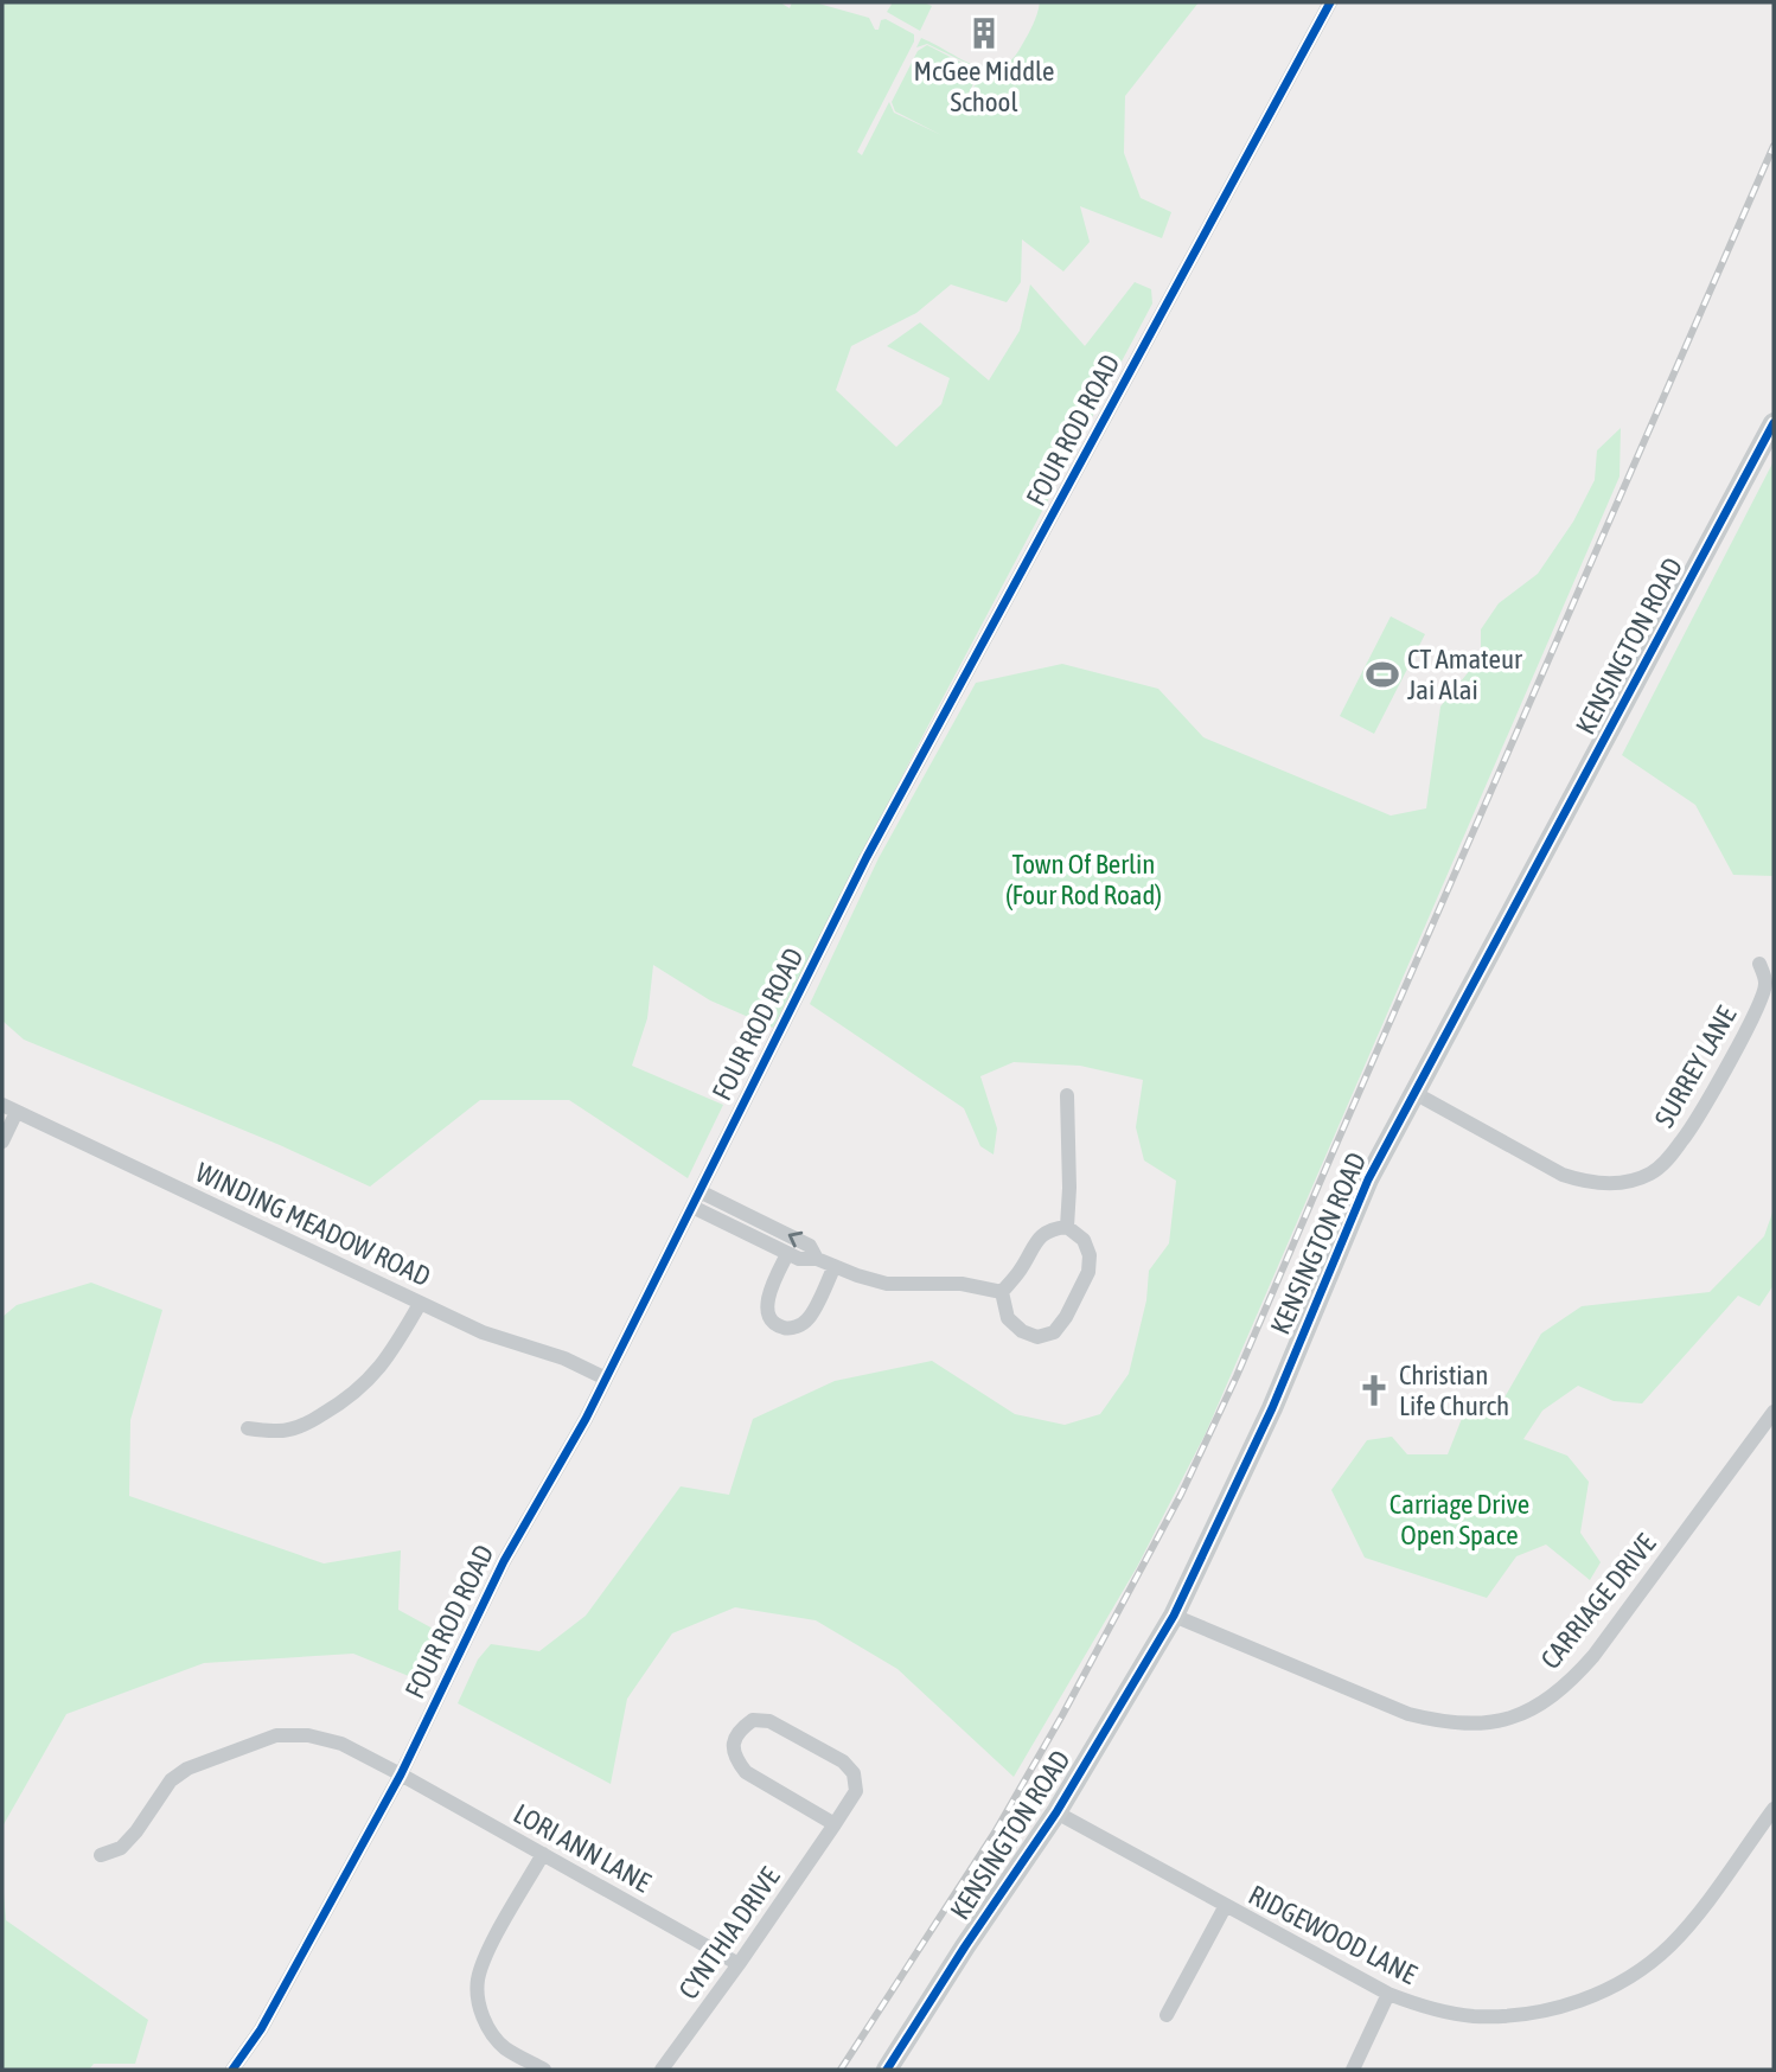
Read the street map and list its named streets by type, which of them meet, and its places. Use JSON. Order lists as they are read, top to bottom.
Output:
{
  "streets": {
    "street": [
      "FOUR ROD ROAD",
      "KENSINGTON ROAD",
      "SURREY LANE",
      "WINDING MEADOW ROAD",
      "CARRIAGE DRIVE",
      "LORI ANN LANE",
      "CYNTHIA DRIVE",
      "RIDGEWOOD LANE"
    ]
  },
  "crossings": [
    ["FOUR ROD ROAD", "WINDING MEADOW ROAD"],
    ["FOUR ROD ROAD", "LORI ANN LANE"],
    ["KENSINGTON ROAD", "SURREY LANE"],
    ["KENSINGTON ROAD", "CARRIAGE DRIVE"],
    ["KENSINGTON ROAD", "RIDGEWOOD LANE"],
    ["LORI ANN LANE", "CYNTHIA DRIVE"]
  ],
  "parks": ["Town Of Berlin (Four Rod Road)", "Carriage Drive Open Space"],
  "places": {
    "building": ["McGee Middle School"],
    "sports": ["CT Amateur Jai Alai"],
    "church": ["Christian Life Church"]
  }
}
